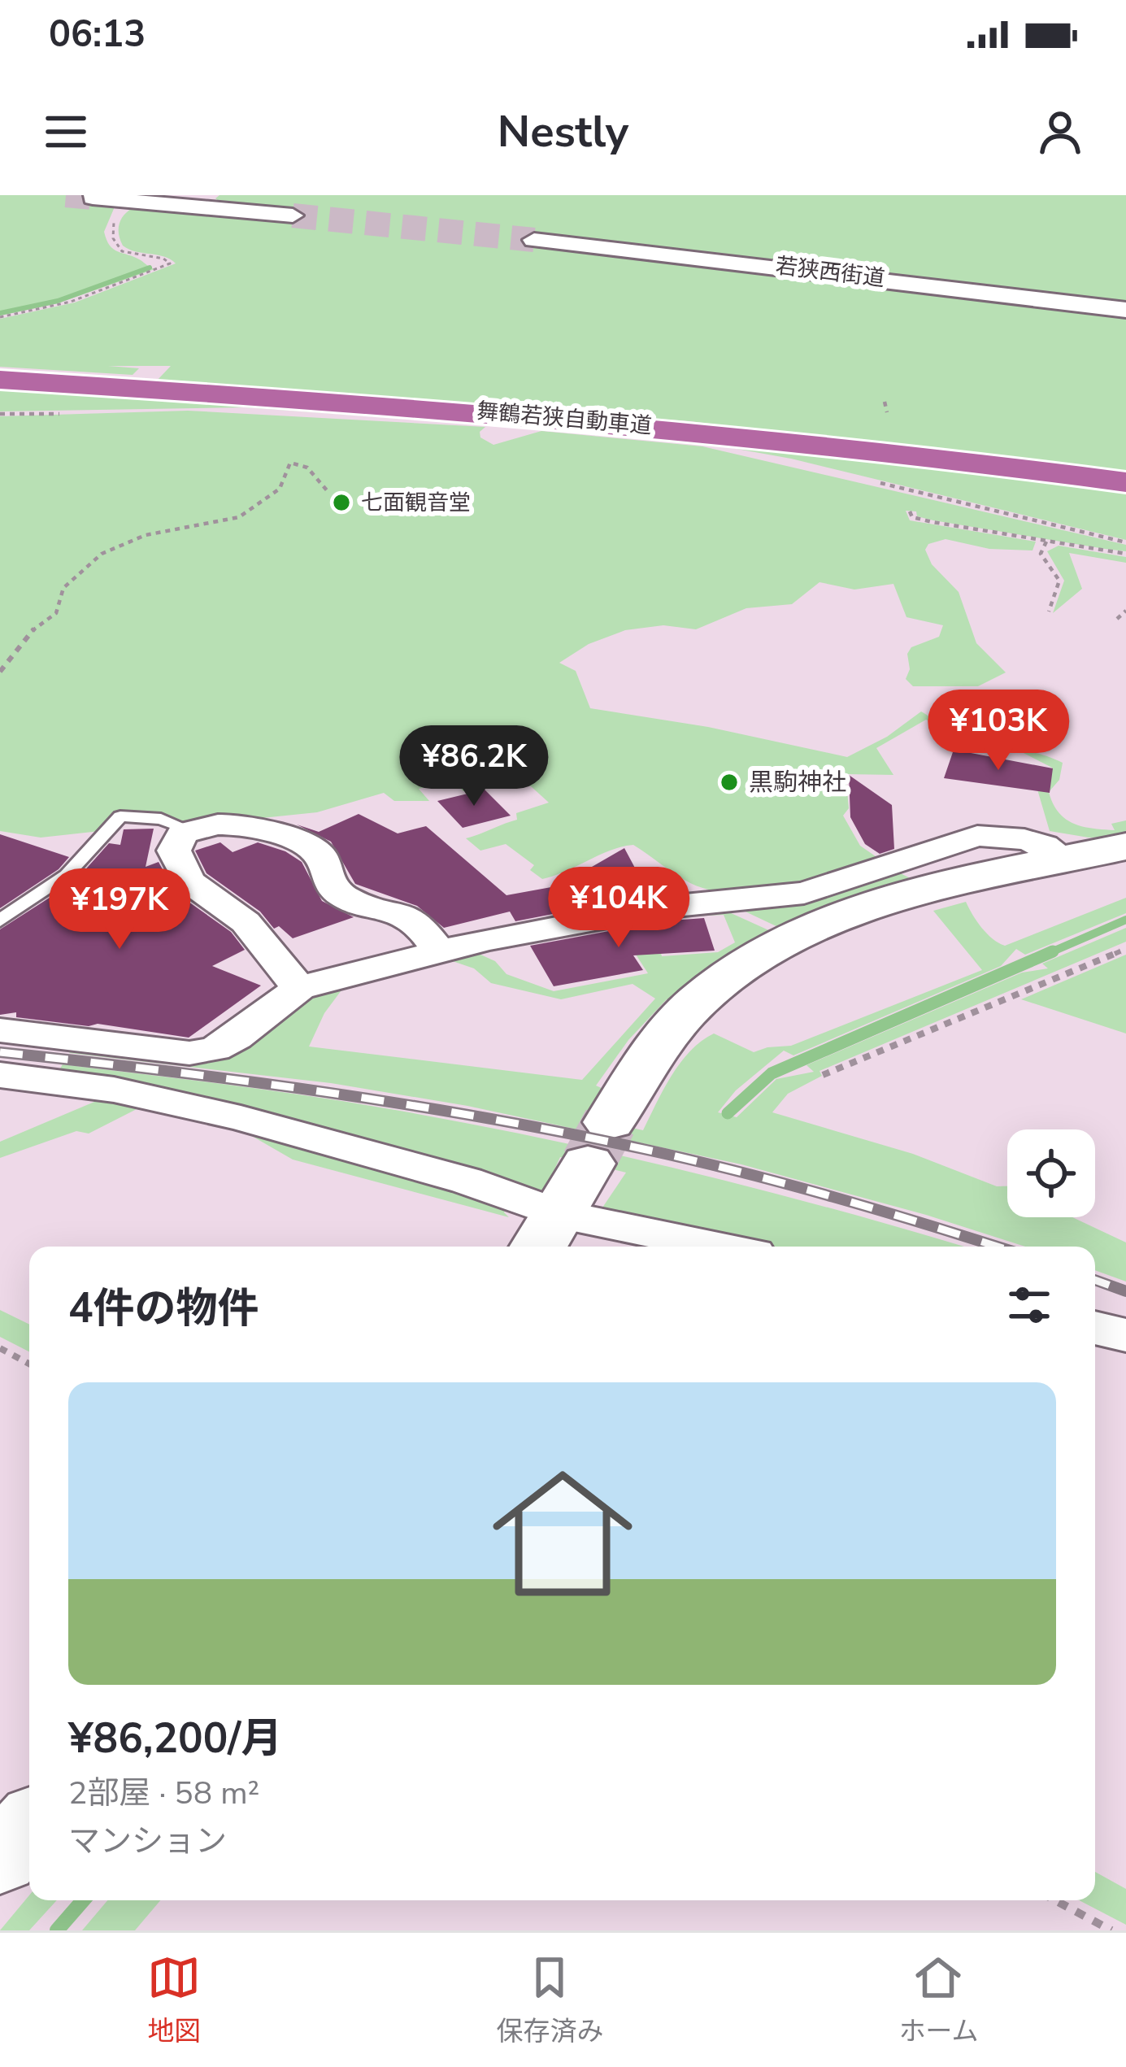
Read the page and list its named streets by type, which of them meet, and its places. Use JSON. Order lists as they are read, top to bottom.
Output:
{
  "streets": {
    "highway": ["舞鶴若狭自動車道"],
    "street": ["若狭西街道"]
  },
  "places": ["七面観音堂", "黒駒神社"],
  "page": {
    "status": "06:13",
    "header": "Nestly",
    "price": [
      "¥103K",
      "¥86.2K",
      "¥104K",
      "¥197K"
    ],
    "heading": "4件の物件",
    "list": [
      {
        "name": "¥86,200/月",
        "note": "2部屋 · 58 m² · マンション"
      }
    ],
    "tabs": ["地図", "保存済み", "ホーム"]
  }
}
